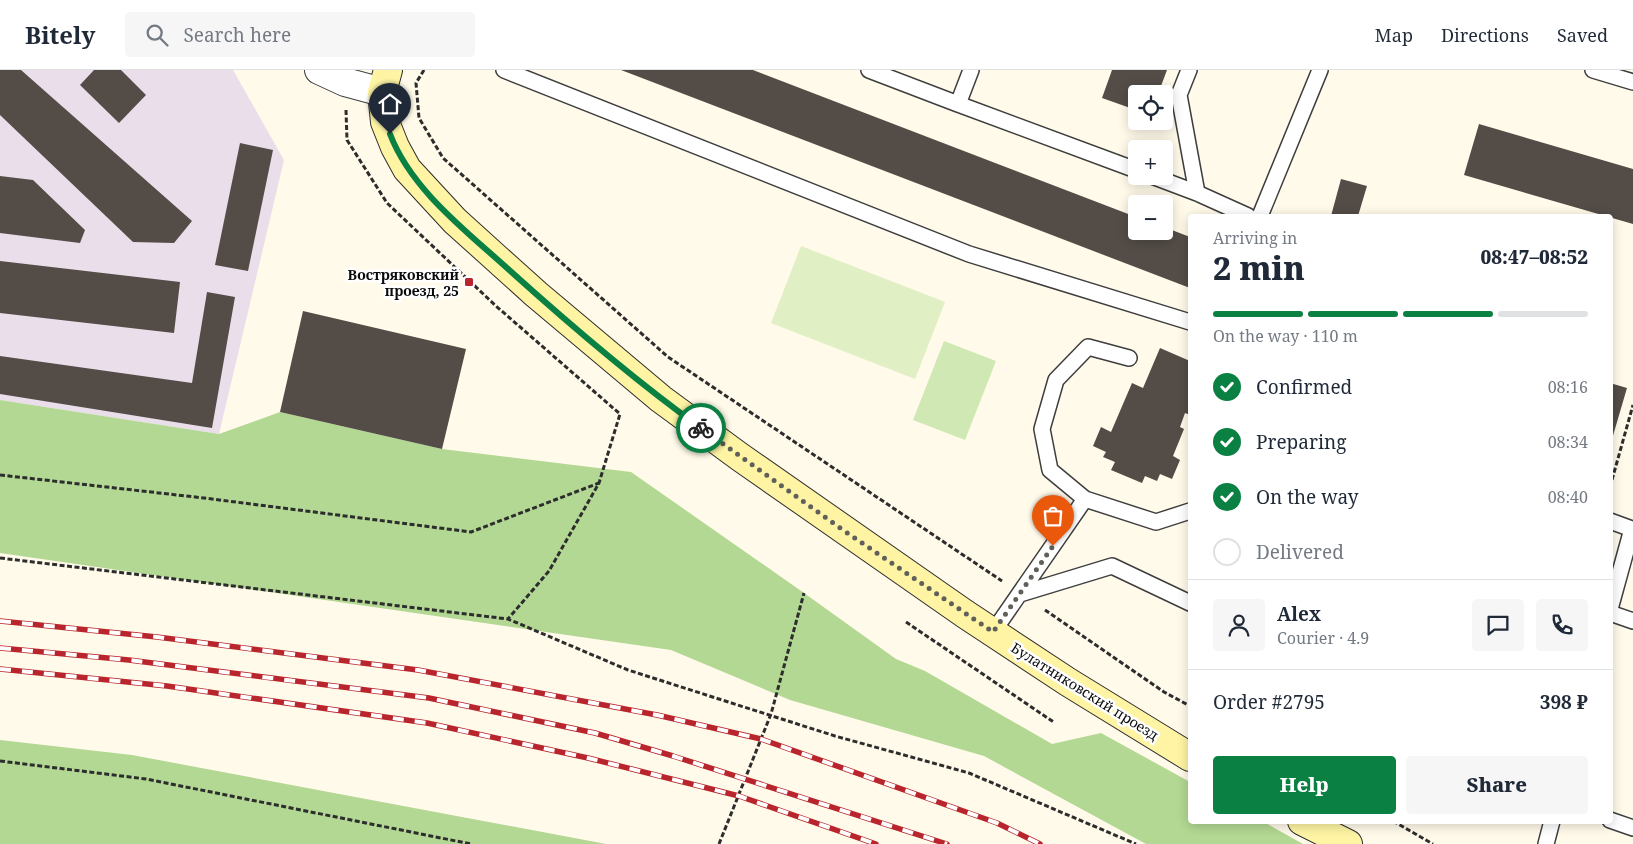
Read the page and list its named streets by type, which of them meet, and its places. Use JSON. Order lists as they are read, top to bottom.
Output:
{
  "streets": {
    "street": ["Булатниковский проезд"]
  },
  "places": {
    "transit": ["Востряковский проезд, 25"]
  },
  "page": {
    "header": "Bitely",
    "search": "Search here",
    "nav": ["Map", "Directions", "Saved"],
    "map_buttons": ["+", "−"],
    "heading": ["2 min", "Arriving in", "08:47–08:52"],
    "panel": [
      "Alex",
      "Courier · 4.9",
      "Order #2795",
      "398 ₽"
    ],
    "bar": "On the way · 110 m",
    "list": [
      ["Confirmed", "08:16"],
      ["Preparing", "08:34"],
      ["On the way", "08:40"],
      "Delivered"
    ],
    "buttons": ["Help", "Share"]
  }
}
